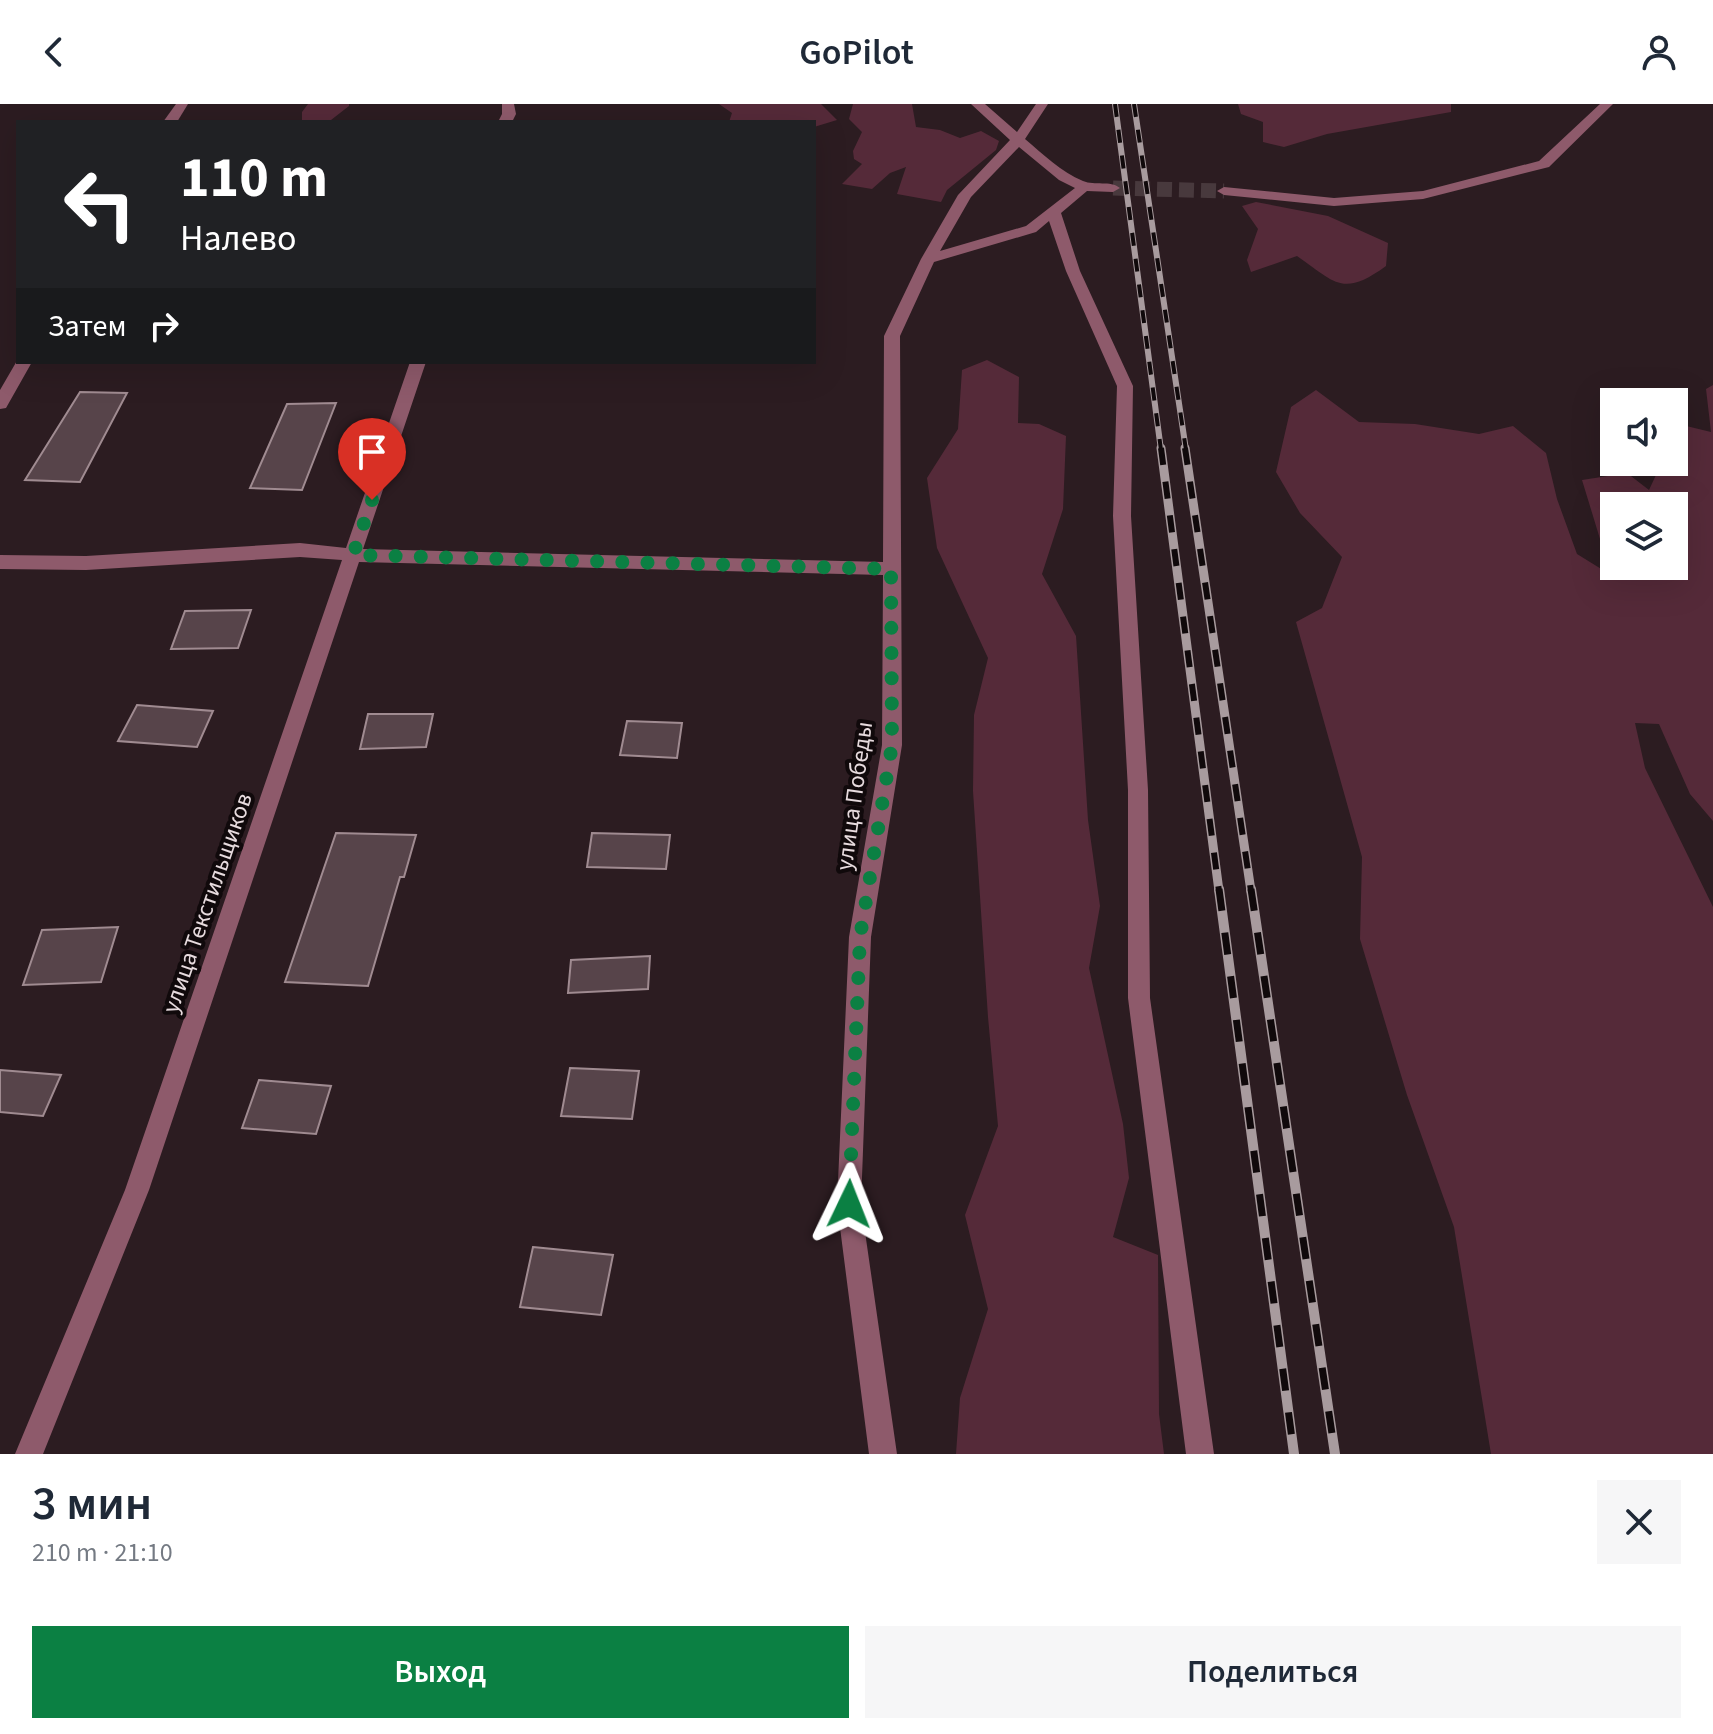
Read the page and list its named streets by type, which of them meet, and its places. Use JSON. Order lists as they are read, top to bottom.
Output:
{
  "streets": {
    "street": ["улица Победы", "улица Текстильщиков"]
  },
  "page": {
    "header": "GoPilot",
    "turn": ["110 m", "Налево"],
    "then": "Затем",
    "heading": ["3 мин", "210 m · 21:10"],
    "buttons": ["Выход", "Поделиться"]
  }
}
